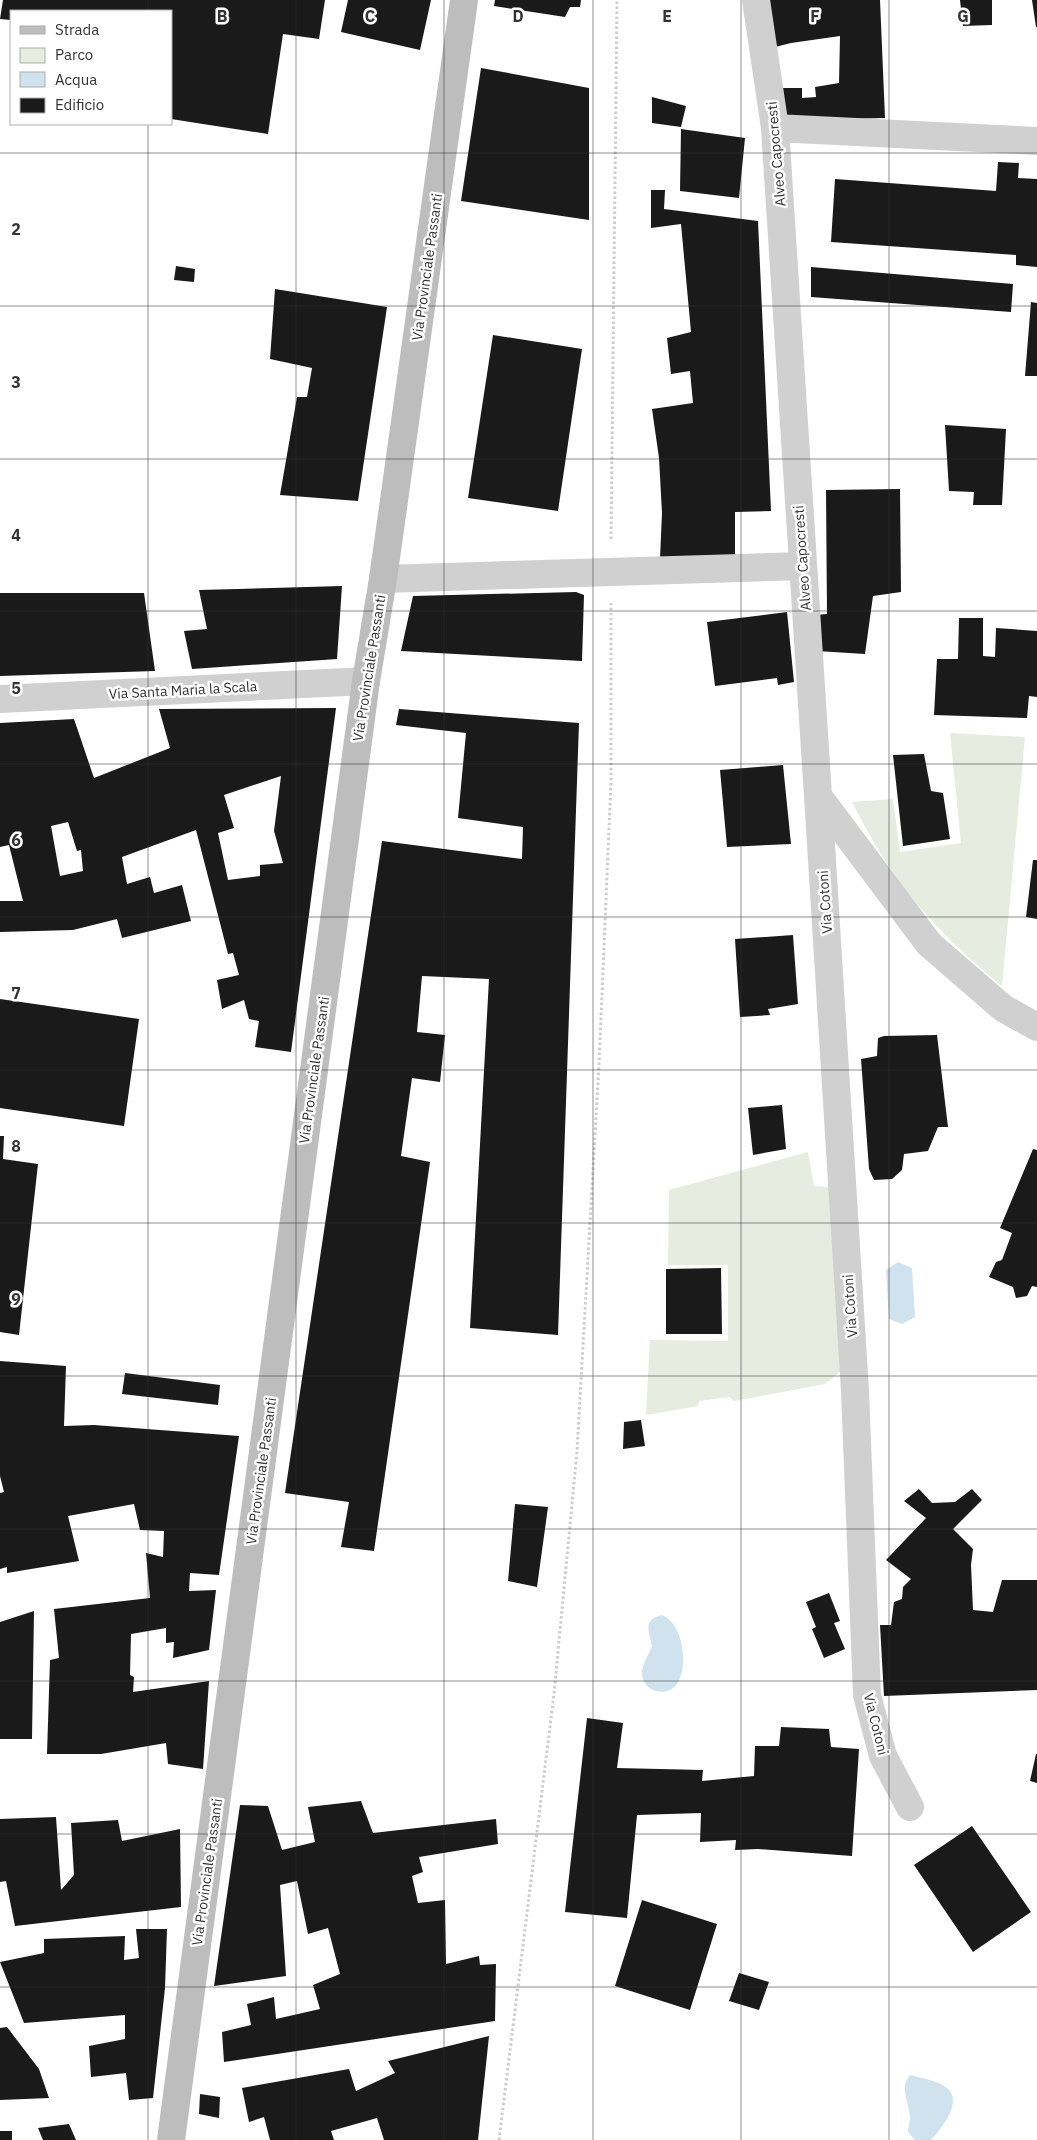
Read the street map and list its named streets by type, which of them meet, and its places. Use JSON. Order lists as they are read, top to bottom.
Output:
{
  "streets": {
    "main road": ["Via Provinciale Passanti"],
    "street": ["Alveo Capocresti", "Via Santa Maria la Scala", "Via Cotoni"]
  },
  "crossings": [
    ["Alveo Capocresti", "Via Cotoni"],
    ["Via Provinciale Passanti", "Via Santa Maria la Scala"]
  ],
  "legend": [
    "Strada",
    "Parco",
    "Acqua",
    "Edificio"
  ],
  "grid": {
    "columns": [
      "B",
      "C",
      "D",
      "E",
      "F",
      "G"
    ],
    "rows": [
      "2",
      "3",
      "4",
      "5",
      "6",
      "7",
      "8",
      "9"
    ]
  }
}
